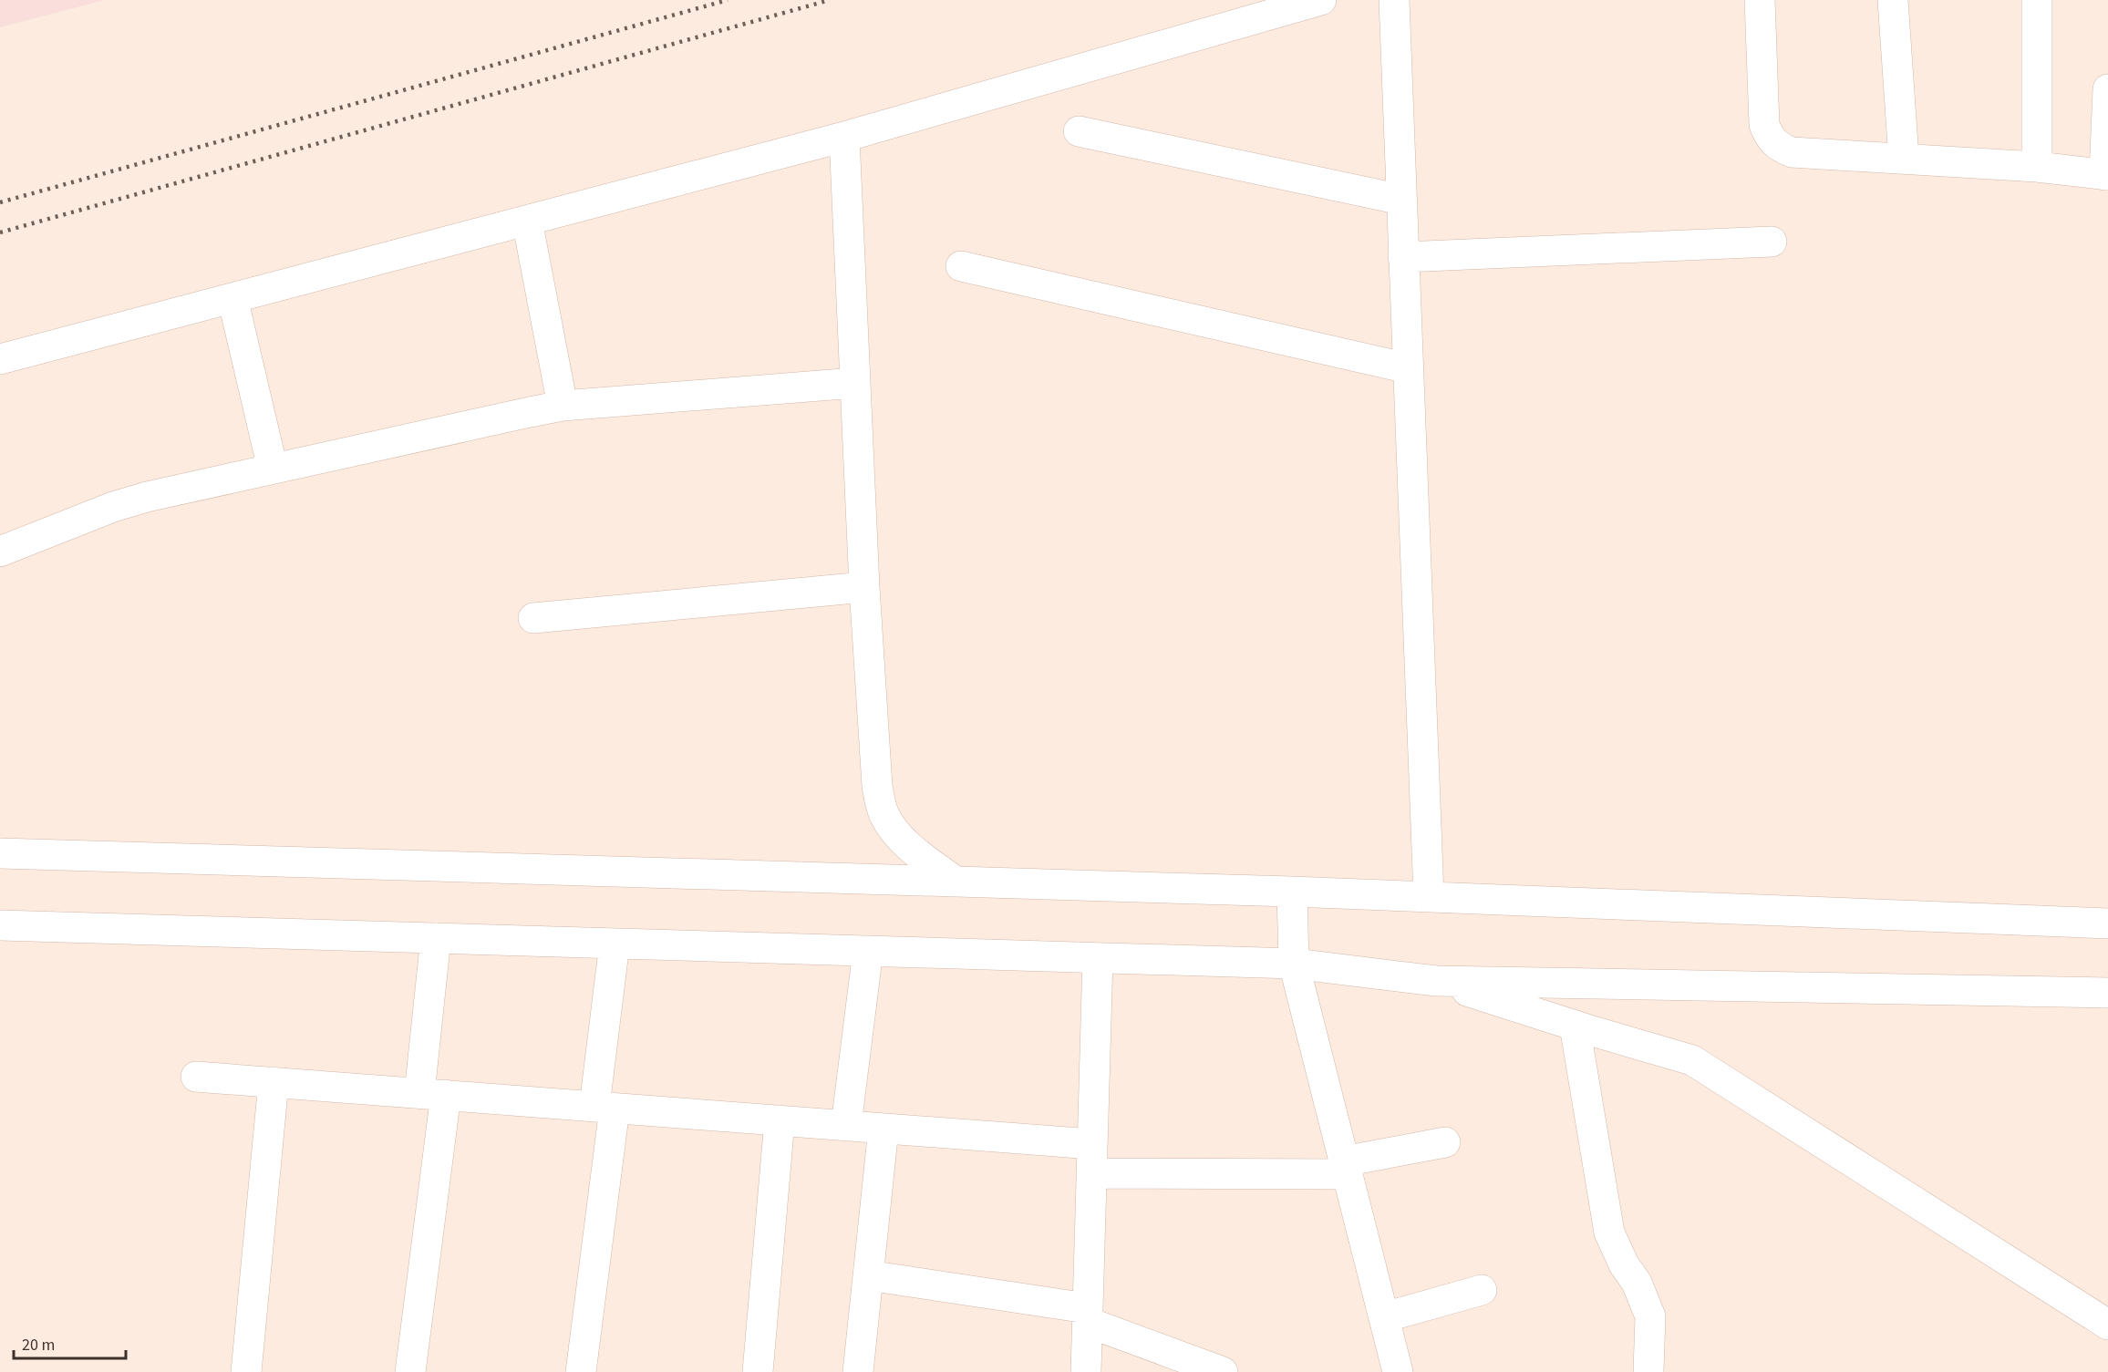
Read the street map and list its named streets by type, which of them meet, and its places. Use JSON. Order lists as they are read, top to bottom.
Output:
{
  "scale_bar": "20 m"
}
